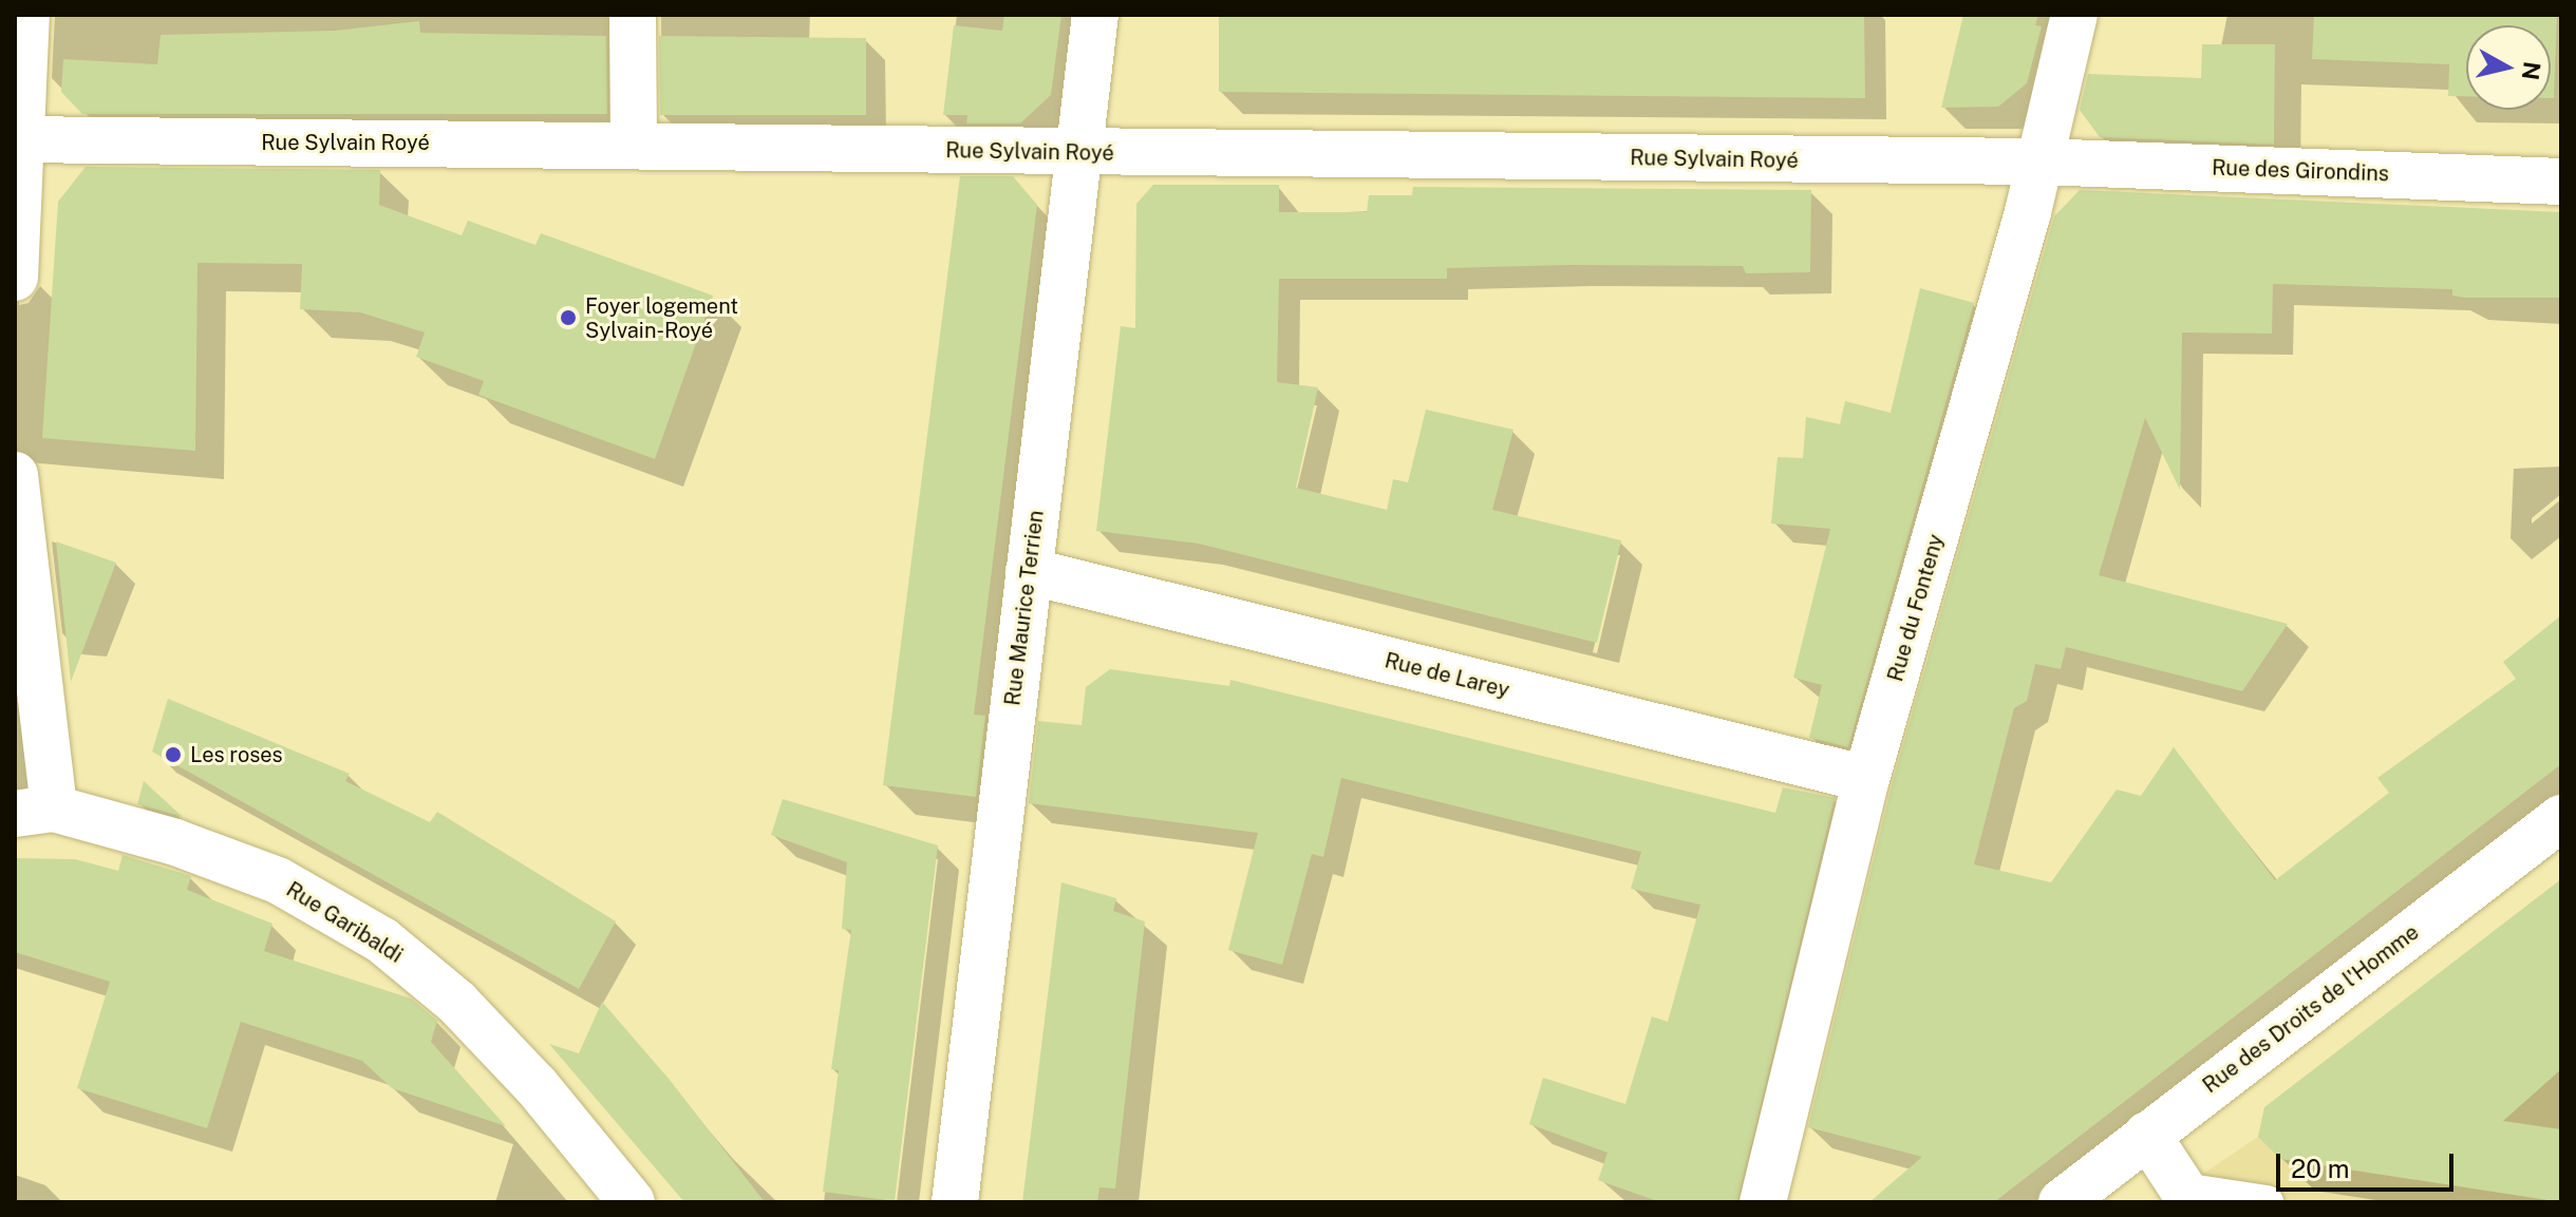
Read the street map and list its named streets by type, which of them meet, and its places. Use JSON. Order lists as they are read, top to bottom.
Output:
{
  "streets": {
    "street": [
      "Rue Sylvain Royé",
      "Rue des Girondins",
      "Rue Maurice Terrien",
      "Rue du Fonteny",
      "Rue de Larey",
      "Rue Garibaldi",
      "Rue des Droits de l'Homme"
    ]
  },
  "crossings": [
    ["Rue Sylvain Royé", "Rue des Girondins"],
    ["Rue Sylvain Royé", "Rue Maurice Terrien"],
    ["Rue Sylvain Royé", "Rue du Fonteny"],
    ["Rue des Girondins", "Rue du Fonteny"],
    ["Rue Maurice Terrien", "Rue de Larey"],
    ["Rue du Fonteny", "Rue de Larey"]
  ],
  "places": ["Foyer logement Sylvain-Royé", "Les roses"],
  "scale_bar": "20 m",
  "north": "right"
}
